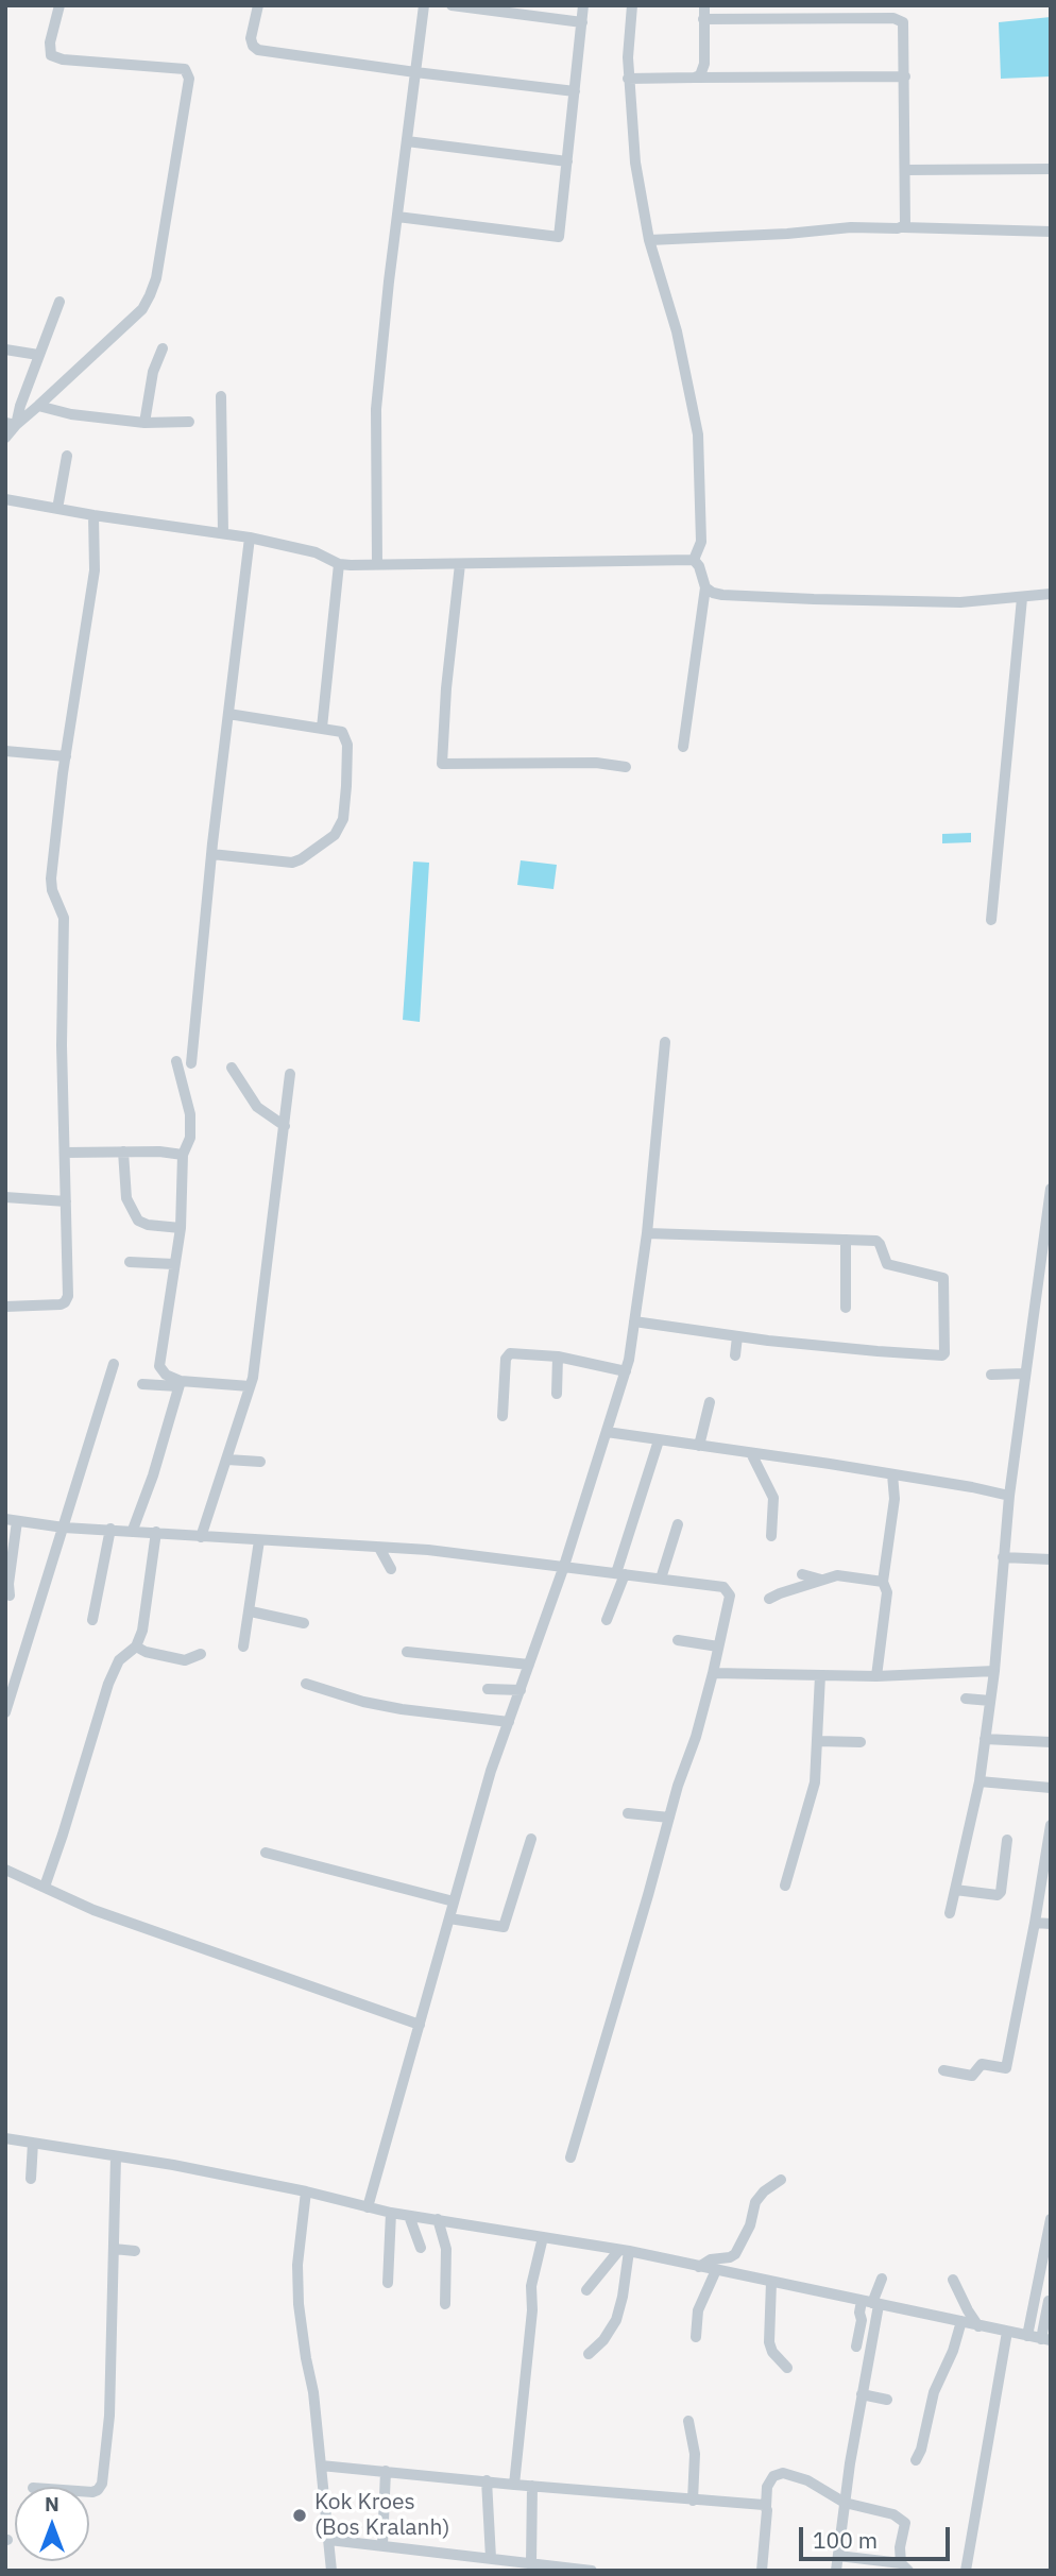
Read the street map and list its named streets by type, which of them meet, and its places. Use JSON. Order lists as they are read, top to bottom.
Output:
{
  "places": ["Kok Kroes (Bos Kralanh)"],
  "scale_bar": "100 m",
  "north": "top"
}
